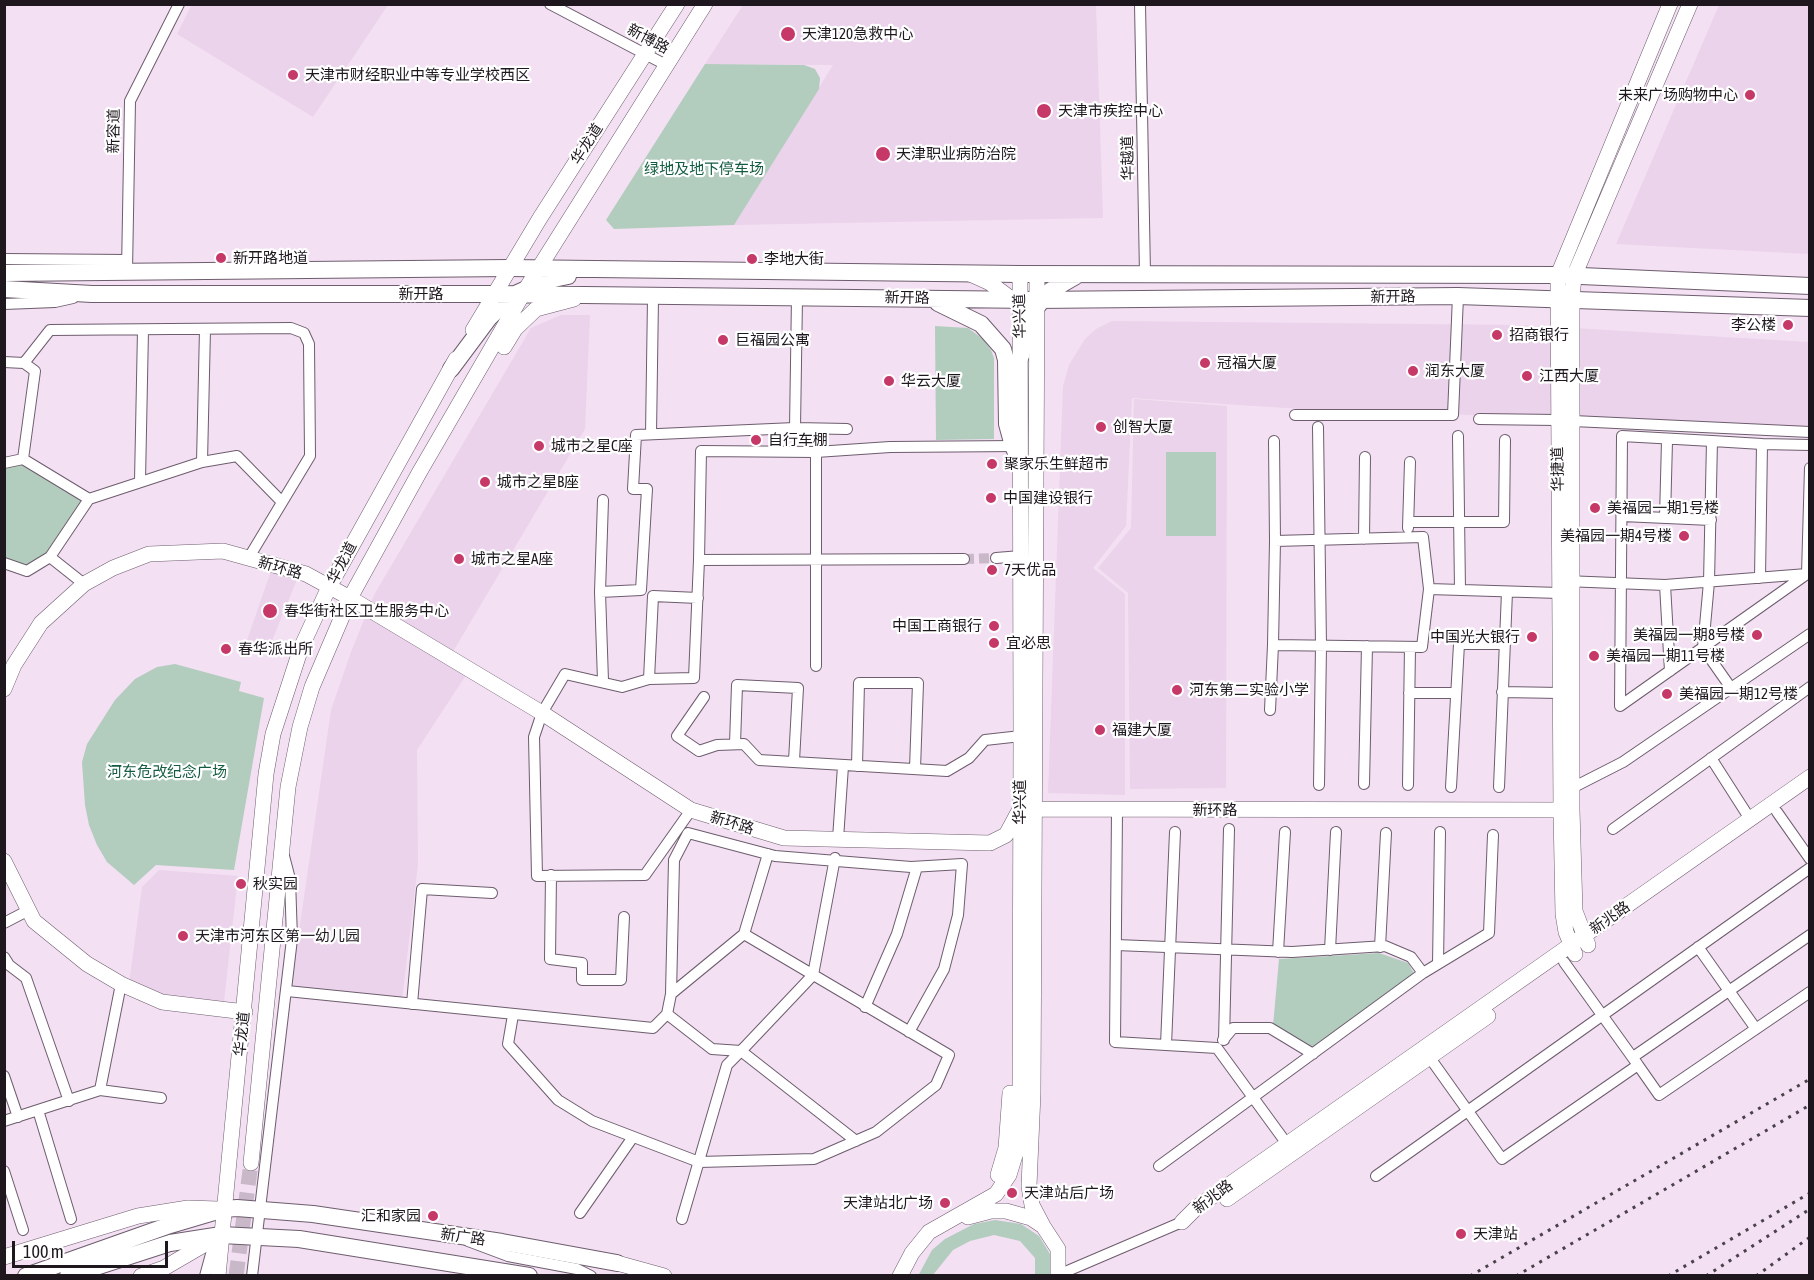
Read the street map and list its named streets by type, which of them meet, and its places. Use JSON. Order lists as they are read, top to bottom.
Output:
{
  "streets": {
    "main road": ["新开路", "新广路"],
    "street": [
      "新博路",
      "新容道",
      "华龙道",
      "华越道",
      "华兴道",
      "华捷道",
      "新环路",
      "新兆路"
    ]
  },
  "crossings": [
    ["新博路", "华龙道"],
    ["新容道", "新开路"],
    ["华龙道", "新开路"],
    ["华龙道", "新环路"],
    ["华龙道", "新广路"],
    ["华越道", "新开路"],
    ["新开路", "华兴道"],
    ["新开路", "华捷道"],
    ["华兴道", "新环路"],
    ["华捷道", "新环路"],
    ["华捷道", "新兆路"]
  ],
  "parks": ["绿地及地下停车场", "河东危改纪念广场"],
  "places": [
    "天津120急救中心",
    "天津市财经职业中等专业学校西区",
    "未来广场购物中心",
    "天津市疾控中心",
    "天津职业病防治院",
    "新开路地道",
    "李地大街",
    "李公楼",
    "招商银行",
    "巨福园公寓",
    "冠福大厦",
    "润东大厦",
    "江西大厦",
    "华云大厦",
    "创智大厦",
    "自行车棚",
    "城市之星C座",
    "聚家乐生鲜超市",
    "城市之星B座",
    "中国建设银行",
    "美福园一期1号楼",
    "美福园一期4号楼",
    "城市之星A座",
    "7天优品",
    "春华街社区卫生服务中心",
    "中国工商银行",
    "美福园一期8号楼",
    "中国光大银行",
    "宜必思",
    "春华派出所",
    "美福园一期11号楼",
    "河东第二实验小学",
    "美福园一期12号楼",
    "福建大厦",
    "秋实园",
    "天津市河东区第一幼儿园",
    "天津站后广场",
    "天津站北广场",
    "汇和家园",
    "天津站"
  ],
  "scale_bar": "100 m"
}
